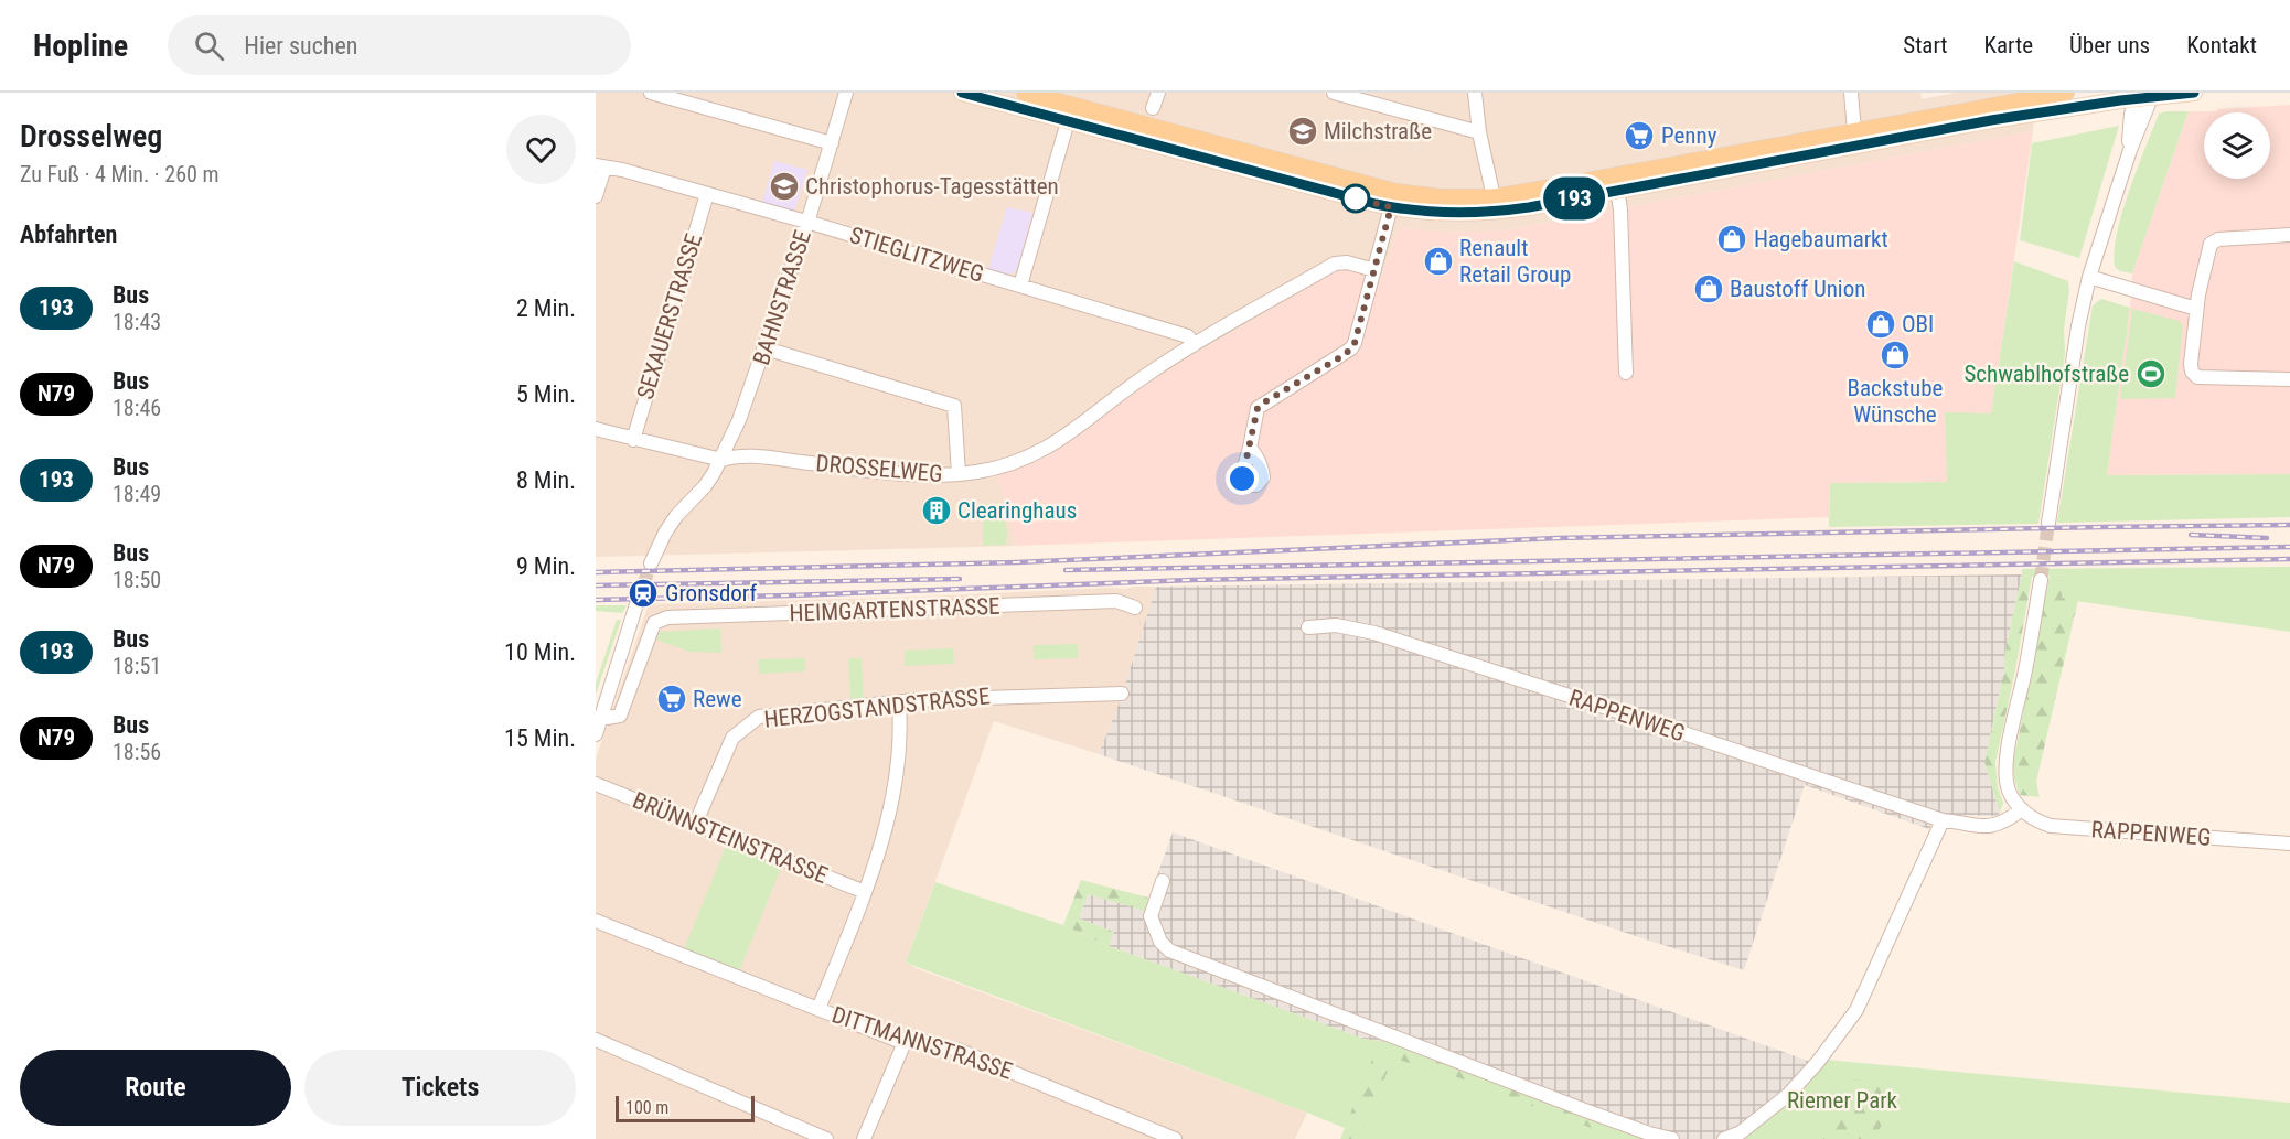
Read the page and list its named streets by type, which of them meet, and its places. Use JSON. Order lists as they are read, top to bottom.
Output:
{
  "streets": {
    "street": [
      "STIEGLITZWEG",
      "BAHNSTRASSE",
      "SEXAUERSTRASSE",
      "DROSSELWEG",
      "HEIMGARTENSTRASSE",
      "HERZOGSTANDSTRASSE",
      "RAPPENWEG",
      "BRÜNNSTEINSTRASSE",
      "DITTMANNSTRASSE"
    ]
  },
  "crossings": [
    ["STIEGLITZWEG", "BAHNSTRASSE"],
    ["STIEGLITZWEG", "SEXAUERSTRASSE"],
    ["STIEGLITZWEG", "DROSSELWEG"],
    ["BAHNSTRASSE", "DROSSELWEG"],
    ["SEXAUERSTRASSE", "DROSSELWEG"],
    ["HERZOGSTANDSTRASSE", "BRÜNNSTEINSTRASSE"]
  ],
  "parks": ["Riemer Park"],
  "places": {
    "school or university": ["Milchstraße", "Christophorus-Tagesstätten"],
    "supermarket": ["Penny", "Rewe"],
    "shop": [
      "Hagebaumarkt",
      "Renault Retail Group",
      "Baustoff Union",
      "OBI",
      "Backstube Wünsche"
    ],
    "sports": ["Schwablhofstraße"],
    "building": ["Clearinghaus"],
    "station": ["Gronsdorf"]
  },
  "lines": ["bus line 193"],
  "scale_bar": "100 m",
  "page": {
    "header": "Hopline",
    "search": "Hier suchen",
    "nav": [
      "Start",
      "Karte",
      "Über uns",
      "Kontakt"
    ],
    "heading": [
      ["Drosselweg", "Zu Fuß · 4 Min. · 260 m"],
      "Abfahrten"
    ],
    "on_map": "193",
    "list": [
      {
        "mark": "193",
        "name": "Bus",
        "note": "18:43",
        "value": "2 Min."
      },
      {
        "mark": "N79",
        "name": "Bus",
        "note": "18:46",
        "value": "5 Min."
      },
      {
        "mark": "193",
        "name": "Bus",
        "note": "18:49",
        "value": "8 Min."
      },
      {
        "mark": "N79",
        "name": "Bus",
        "note": "18:50",
        "value": "9 Min."
      },
      {
        "mark": "193",
        "name": "Bus",
        "note": "18:51",
        "value": "10 Min."
      },
      {
        "mark": "N79",
        "name": "Bus",
        "note": "18:56",
        "value": "15 Min."
      }
    ],
    "buttons": ["Route", "Tickets"],
    "scale": "100 m"
  }
}
